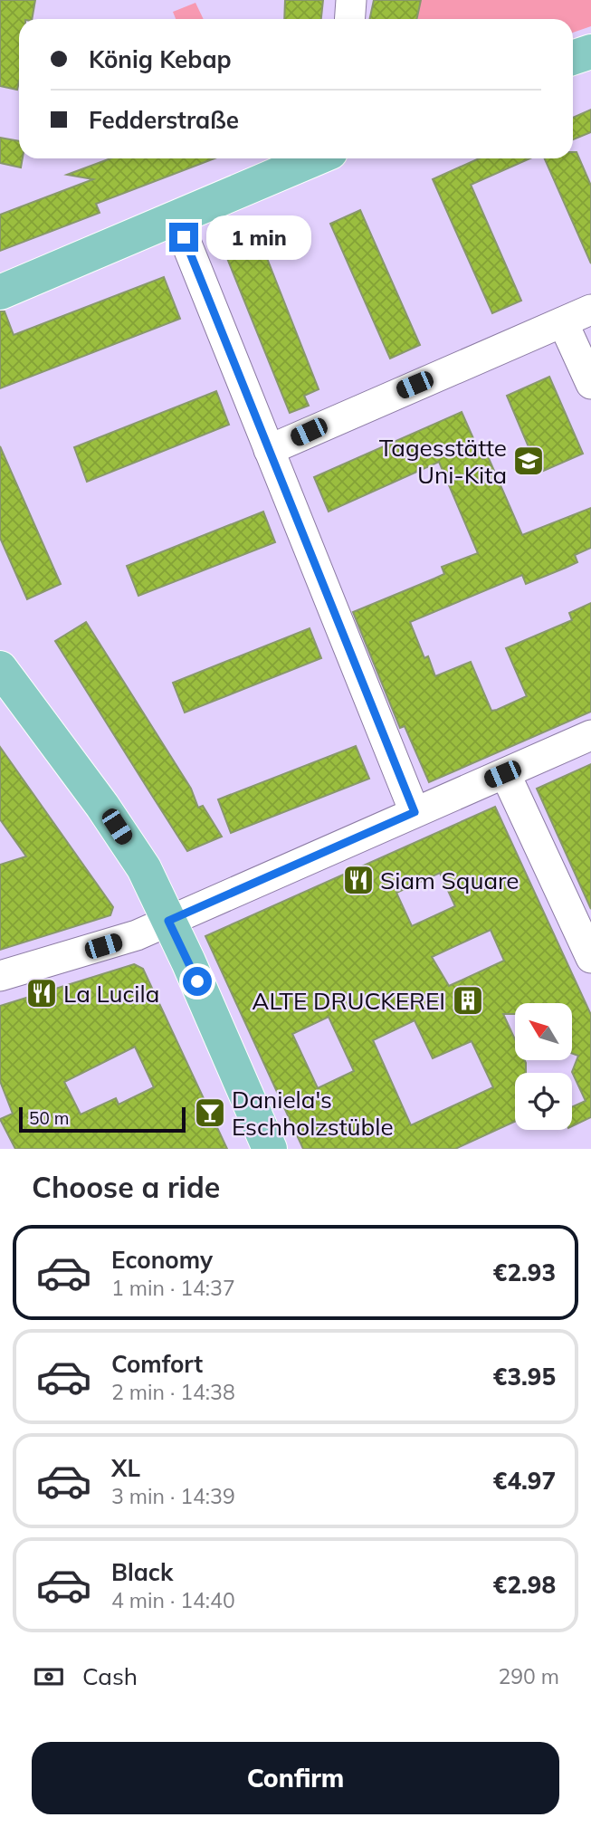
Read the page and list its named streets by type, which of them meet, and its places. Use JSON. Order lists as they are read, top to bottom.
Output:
{
  "places": {
    "school or university": ["Tagesstätte Uni-Kita"],
    "restaurant": ["Siam Square", "La Lucila"],
    "building": ["ALTE DRUCKEREI"],
    "bar": ["Daniela's Eschholzstüble"]
  },
  "scale_bar": "50 m",
  "north": "top left",
  "page": {
    "banner": ["König Kebap", "Fedderstraße"],
    "bubble": "1 min",
    "scale": "50 m",
    "heading": "Choose a ride",
    "list": [
      {
        "name": "Economy",
        "note": "1 min · 14:37",
        "value": "€2.93"
      },
      {
        "name": "Comfort",
        "note": "2 min · 14:38",
        "value": "€3.95"
      },
      {
        "name": "XL",
        "note": "3 min · 14:39",
        "value": "€4.97"
      },
      {
        "name": "Black",
        "note": "4 min · 14:40",
        "value": "€2.98"
      }
    ],
    "pay": ["Cash", "290 m"],
    "buttons": "Confirm"
  }
}
